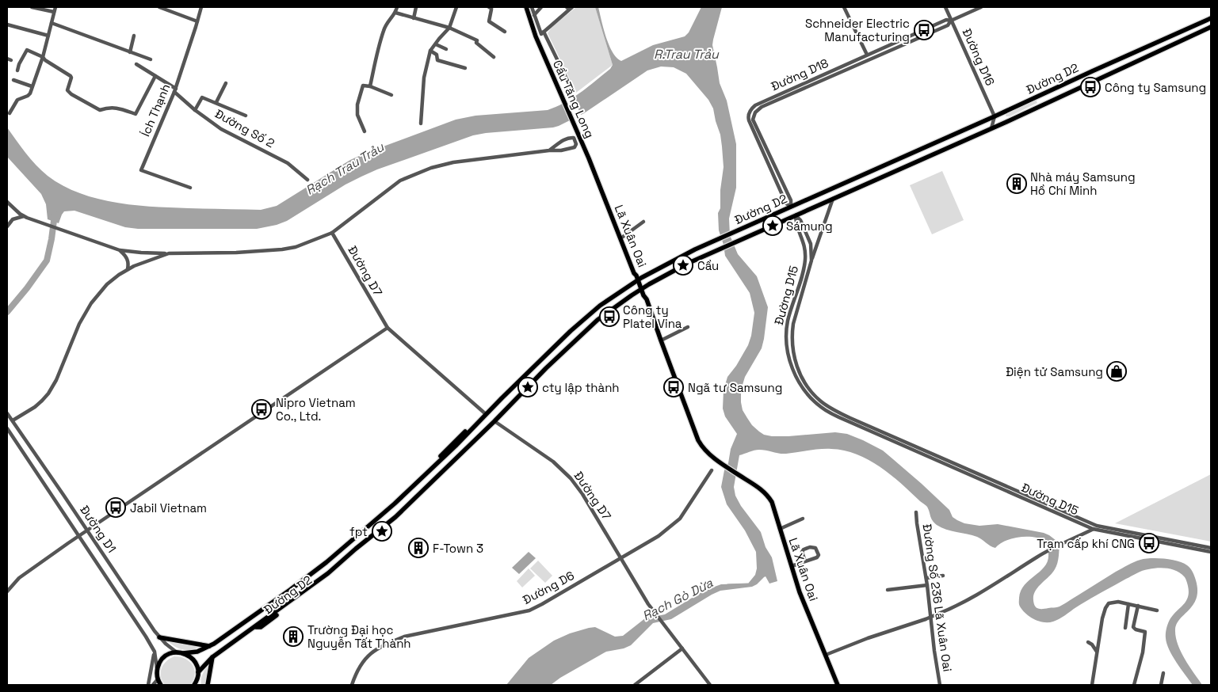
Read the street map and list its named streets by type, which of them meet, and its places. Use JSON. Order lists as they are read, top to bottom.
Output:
{
  "streets": {
    "main road": ["Đường D2", "Cầu Tăng Long", "Lã Xuân Oai"],
    "street": [
      "Đường D16",
      "Đường D18",
      "Ích Thạnh",
      "Đường Số 2",
      "Đường D7",
      "Đường D15",
      "Đường D1",
      "Đường D6",
      "Đường Số 236 Lã Xuân Oai"
    ]
  },
  "crossings": [
    ["Đường D16", "Đường D18"],
    ["Đường D16", "Đường D2"],
    ["Đường D18", "Đường D2"],
    ["Đường D2", "Lã Xuân Oai"],
    ["Đường D2", "Đường D7"],
    ["Đường D2", "Đường D15"],
    ["Đường D2", "Đường D1"],
    ["Cầu Tăng Long", "Lã Xuân Oai"],
    ["Ích Thạnh", "Đường Số 2"],
    ["Đường D7", "Đường D6"]
  ],
  "water": ["R.Trau Trảu", "Rạch Trau Trảu", "Rạch Gò Dừa"],
  "places": {
    "bus stop": [
      "Schneider Electric Manufacturing",
      "Công ty Samsung",
      "Công ty Platel Vina",
      "Ngã tư Samsung",
      "Nipro Vietnam Co., Ltd.",
      "Jabil Vietnam",
      "Trạm cấp khí CNG"
    ],
    "building": ["Nhà máy Samsung Hồ Chí Minh", "F-Town 3", "Trường Đại học Nguyễn Tất Thành"],
    "place": [
      "Sámung",
      "Cầu",
      "cty lập thành",
      "fpt"
    ],
    "shop": ["Điện tử Samsung"]
  }
}
